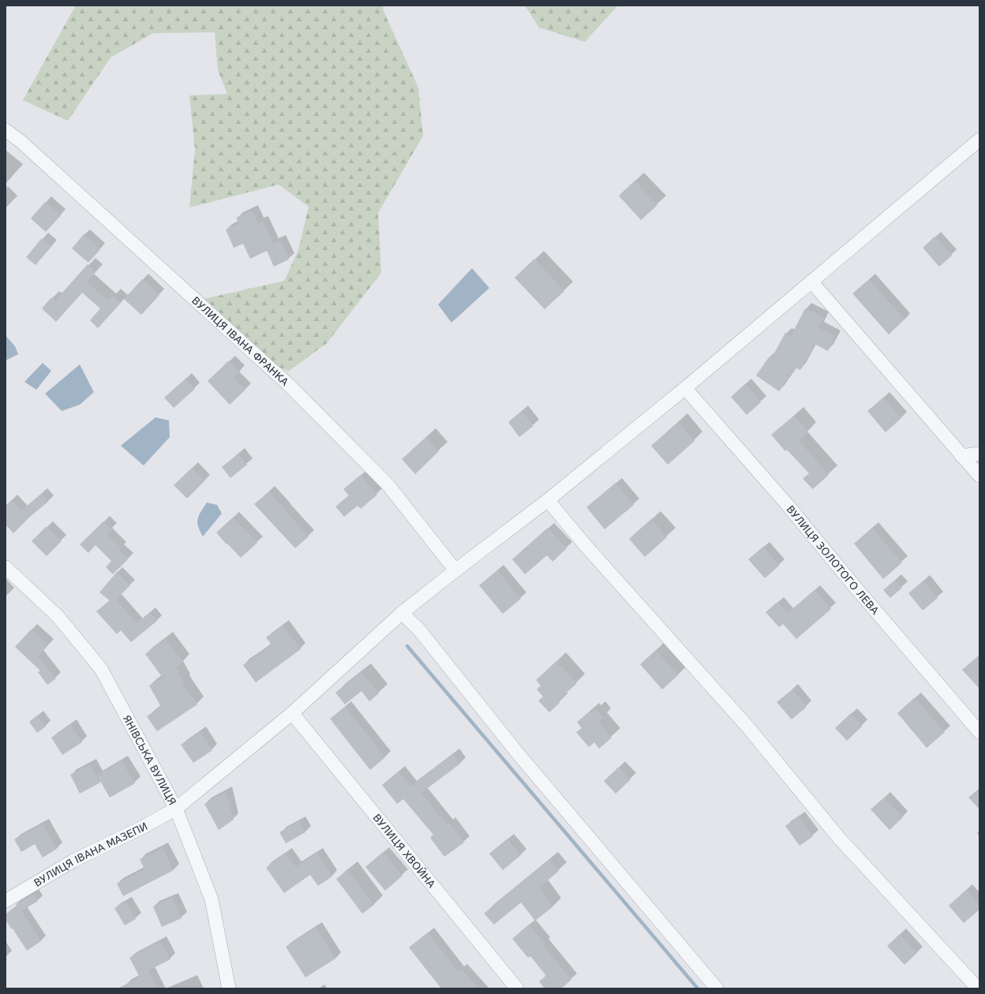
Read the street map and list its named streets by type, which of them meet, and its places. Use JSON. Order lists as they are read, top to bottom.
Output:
{
  "streets": {
    "street": [
      "ВУЛИЦЯ ІВАНА ФРАНКА",
      "ВУЛИЦЯ ЗОЛОТОГО ЛЕВА",
      "ЯНІВСЬКА ВУЛИЦЯ",
      "ВУЛИЦЯ ХВОЙНА",
      "ВУЛИЦЯ ІВАНА МАЗЕПИ"
    ]
  },
  "crossings": [
    ["ВУЛИЦЯ ІВАНА ФРАНКА", "ВУЛИЦЯ ІВАНА МАЗЕПИ"],
    ["ВУЛИЦЯ ЗОЛОТОГО ЛЕВА", "ВУЛИЦЯ ІВАНА МАЗЕПИ"],
    ["ЯНІВСЬКА ВУЛИЦЯ", "ВУЛИЦЯ ІВАНА МАЗЕПИ"],
    ["ВУЛИЦЯ ХВОЙНА", "ВУЛИЦЯ ІВАНА МАЗЕПИ"]
  ]
}
